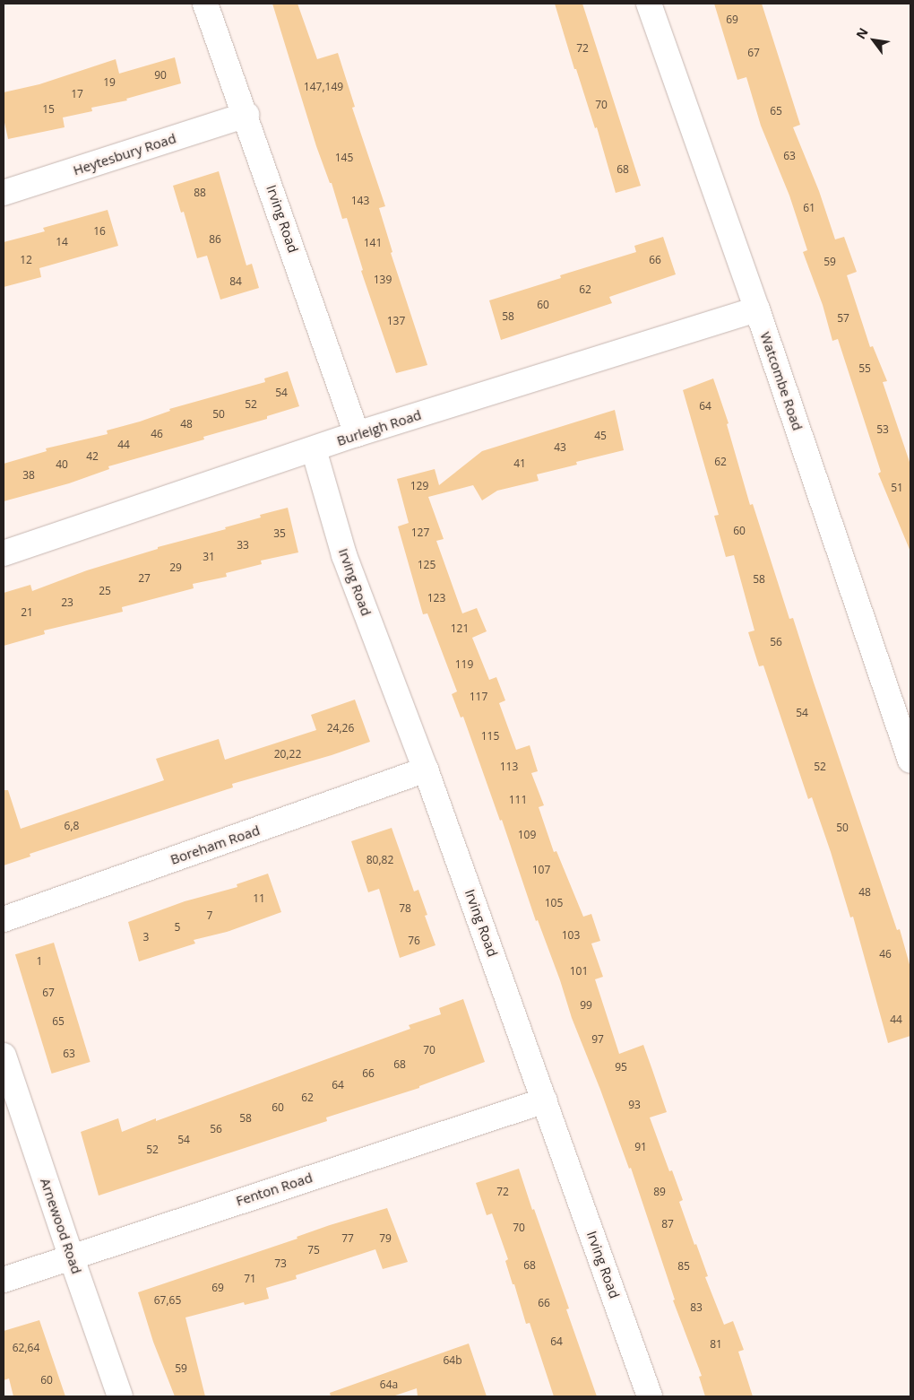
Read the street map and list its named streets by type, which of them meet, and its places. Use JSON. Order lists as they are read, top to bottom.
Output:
{
  "streets": {
    "street": [
      "Heytesbury Road",
      "Irving Road",
      "Watcombe Road",
      "Burleigh Road",
      "Boreham Road",
      "Fenton Road",
      "Arnewood Road"
    ]
  },
  "crossings": [
    ["Heytesbury Road", "Irving Road"],
    ["Irving Road", "Burleigh Road"],
    ["Irving Road", "Boreham Road"],
    ["Irving Road", "Fenton Road"],
    ["Watcombe Road", "Burleigh Road"],
    ["Fenton Road", "Arnewood Road"]
  ],
  "house_numbers": [
    "69",
    "72",
    "67",
    "90",
    "19",
    "147,149",
    "17",
    "70",
    "15",
    "65",
    "63",
    "145",
    "68",
    "88",
    "143",
    "61",
    "16",
    "86",
    "14",
    "141",
    "12",
    "66",
    "59",
    "139",
    "84",
    "62",
    "60",
    "58",
    "57",
    "137",
    "55",
    "54",
    "52",
    "64",
    "50",
    "48",
    "53",
    "46",
    "45",
    "44",
    "43",
    "42",
    "62",
    "41",
    "40",
    "38",
    "129",
    "51",
    "60",
    "127",
    "35",
    "33",
    "31",
    "125",
    "29",
    "27",
    "58",
    "25",
    "123",
    "23",
    "21",
    "121",
    "56",
    "119",
    "117",
    "54",
    "24,26",
    "115",
    "20,22",
    "113",
    "52",
    "111",
    "6,8",
    "50",
    "109",
    "80,82",
    "107",
    "48",
    "11",
    "105",
    "78",
    "7",
    "5",
    "103",
    "3",
    "76",
    "46",
    "1",
    "101",
    "67",
    "99",
    "44",
    "65",
    "97",
    "70",
    "63",
    "68",
    "95",
    "66",
    "64",
    "62",
    "93",
    "60",
    "58",
    "56",
    "54",
    "91",
    "52",
    "72",
    "89",
    "87",
    "70",
    "77",
    "79",
    "75",
    "73",
    "68",
    "85",
    "71",
    "69",
    "67,65",
    "66",
    "83",
    "64",
    "81",
    "62,64",
    "64b",
    "59",
    "60",
    "64a"
  ],
  "north": "top left"
}
